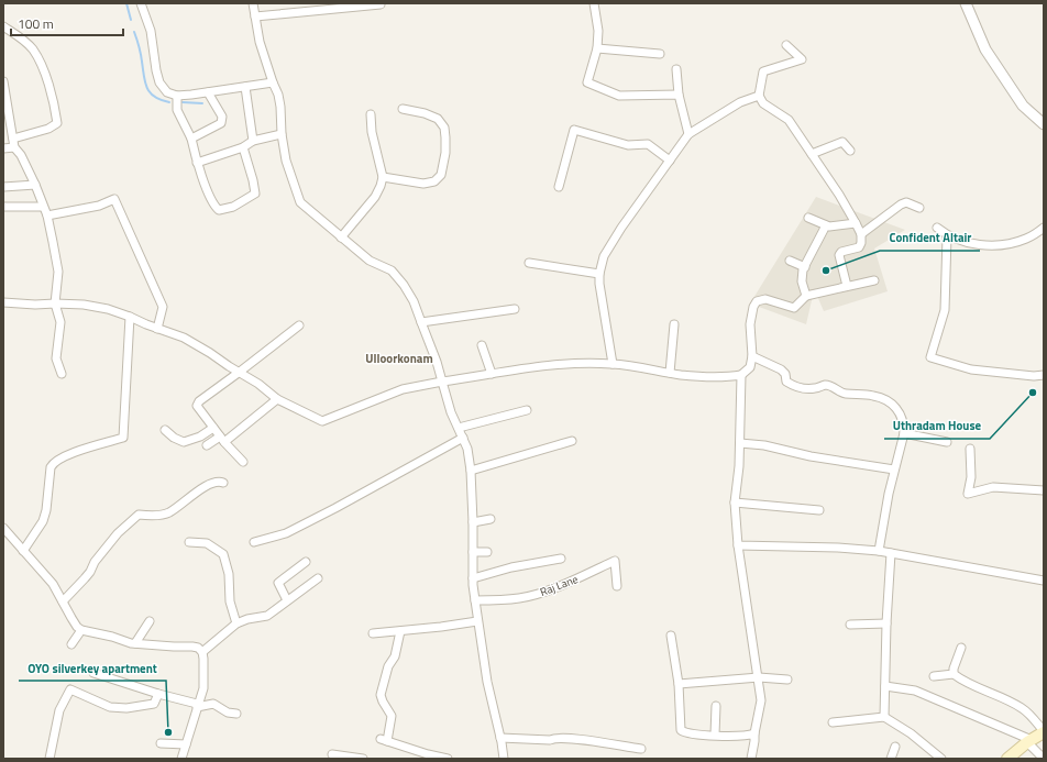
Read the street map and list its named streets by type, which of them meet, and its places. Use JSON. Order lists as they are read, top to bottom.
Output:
{
  "streets": {
    "street": ["Raj Lane"]
  },
  "districts": ["Ulloorkonam"],
  "places": ["Confident Altair", "Uthradam House", "OYO silverkey apartment"],
  "scale_bar": "100 m"
}
